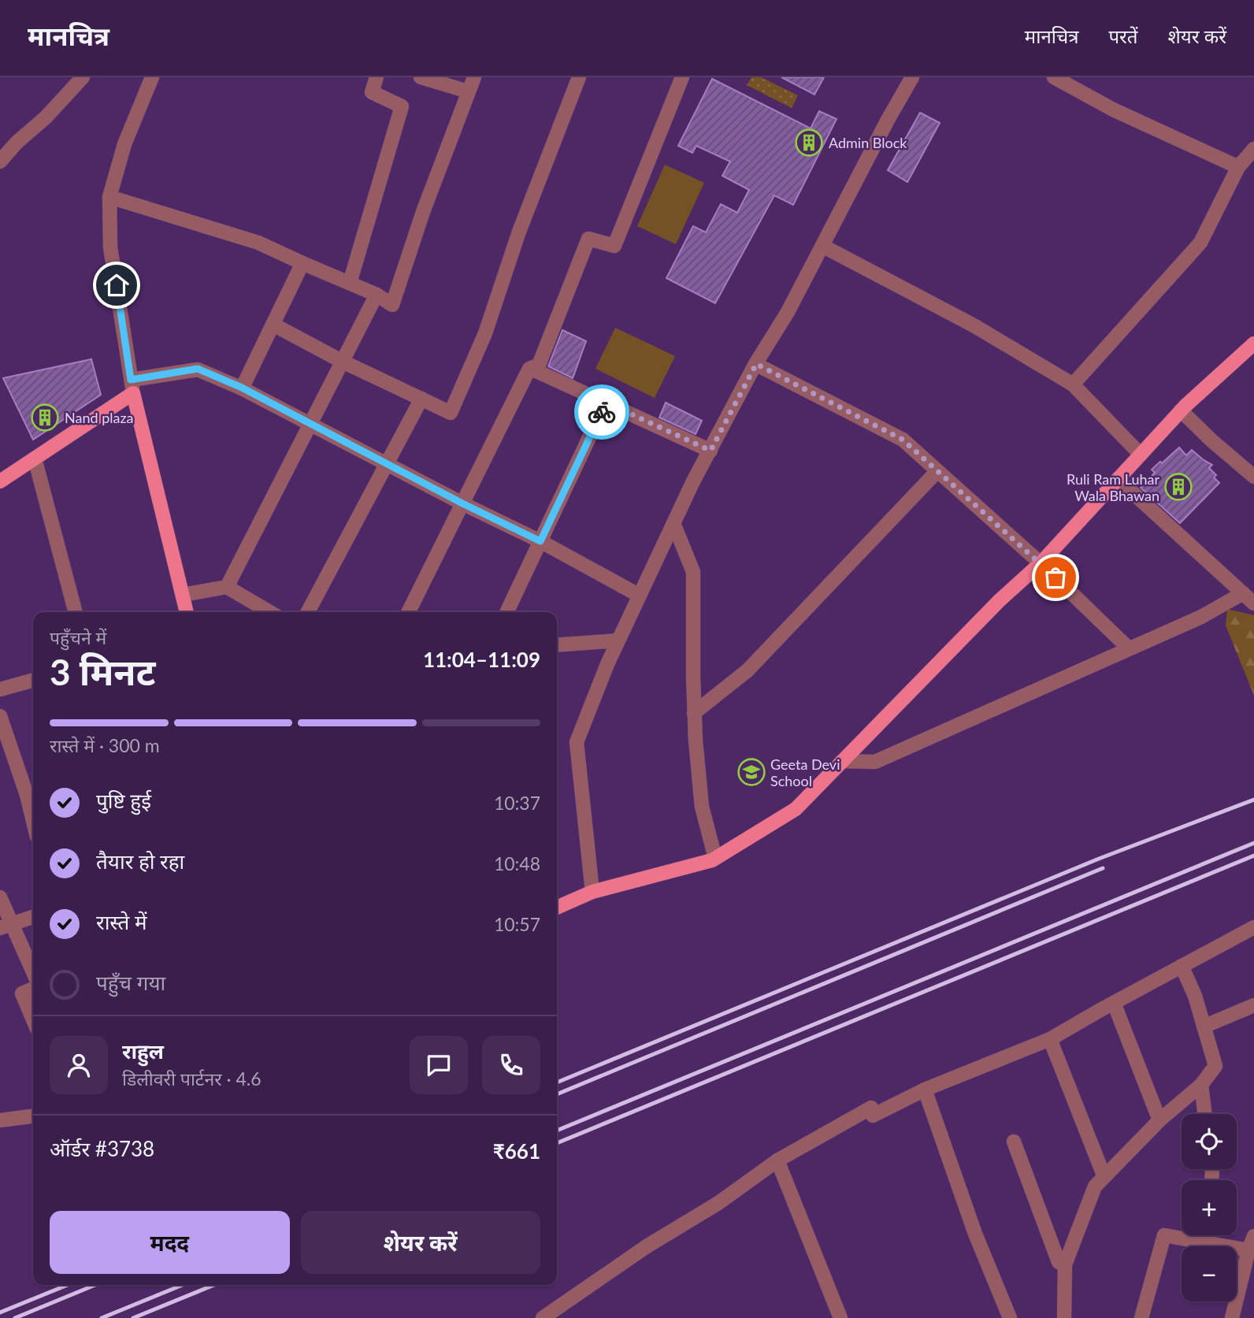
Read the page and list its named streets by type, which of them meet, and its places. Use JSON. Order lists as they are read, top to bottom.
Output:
{
  "places": {
    "building": ["Admin Block", "Nand plaza", "Ruli Ram Luhar Wala Bhawan"],
    "school or university": ["Geeta Devi School"]
  },
  "page": {
    "header": "मानचित्र",
    "nav": ["मानचित्र", "परतें", "शेयर करें"],
    "heading": ["3 मिनट", "पहुँचने में", "11:04–11:09"],
    "panel": [
      "राहुल",
      "डिलीवरी पार्टनर · 4.6",
      "ऑर्डर #3738",
      "₹661"
    ],
    "bar": "रास्ते में · 300 m",
    "list": [
      ["पुष्टि हुई", "10:37"],
      ["तैयार हो रहा", "10:48"],
      ["रास्ते में", "10:57"],
      "पहुँच गया"
    ],
    "map_buttons": ["+", "−"],
    "buttons": ["मदद", "शेयर करें"]
  }
}
